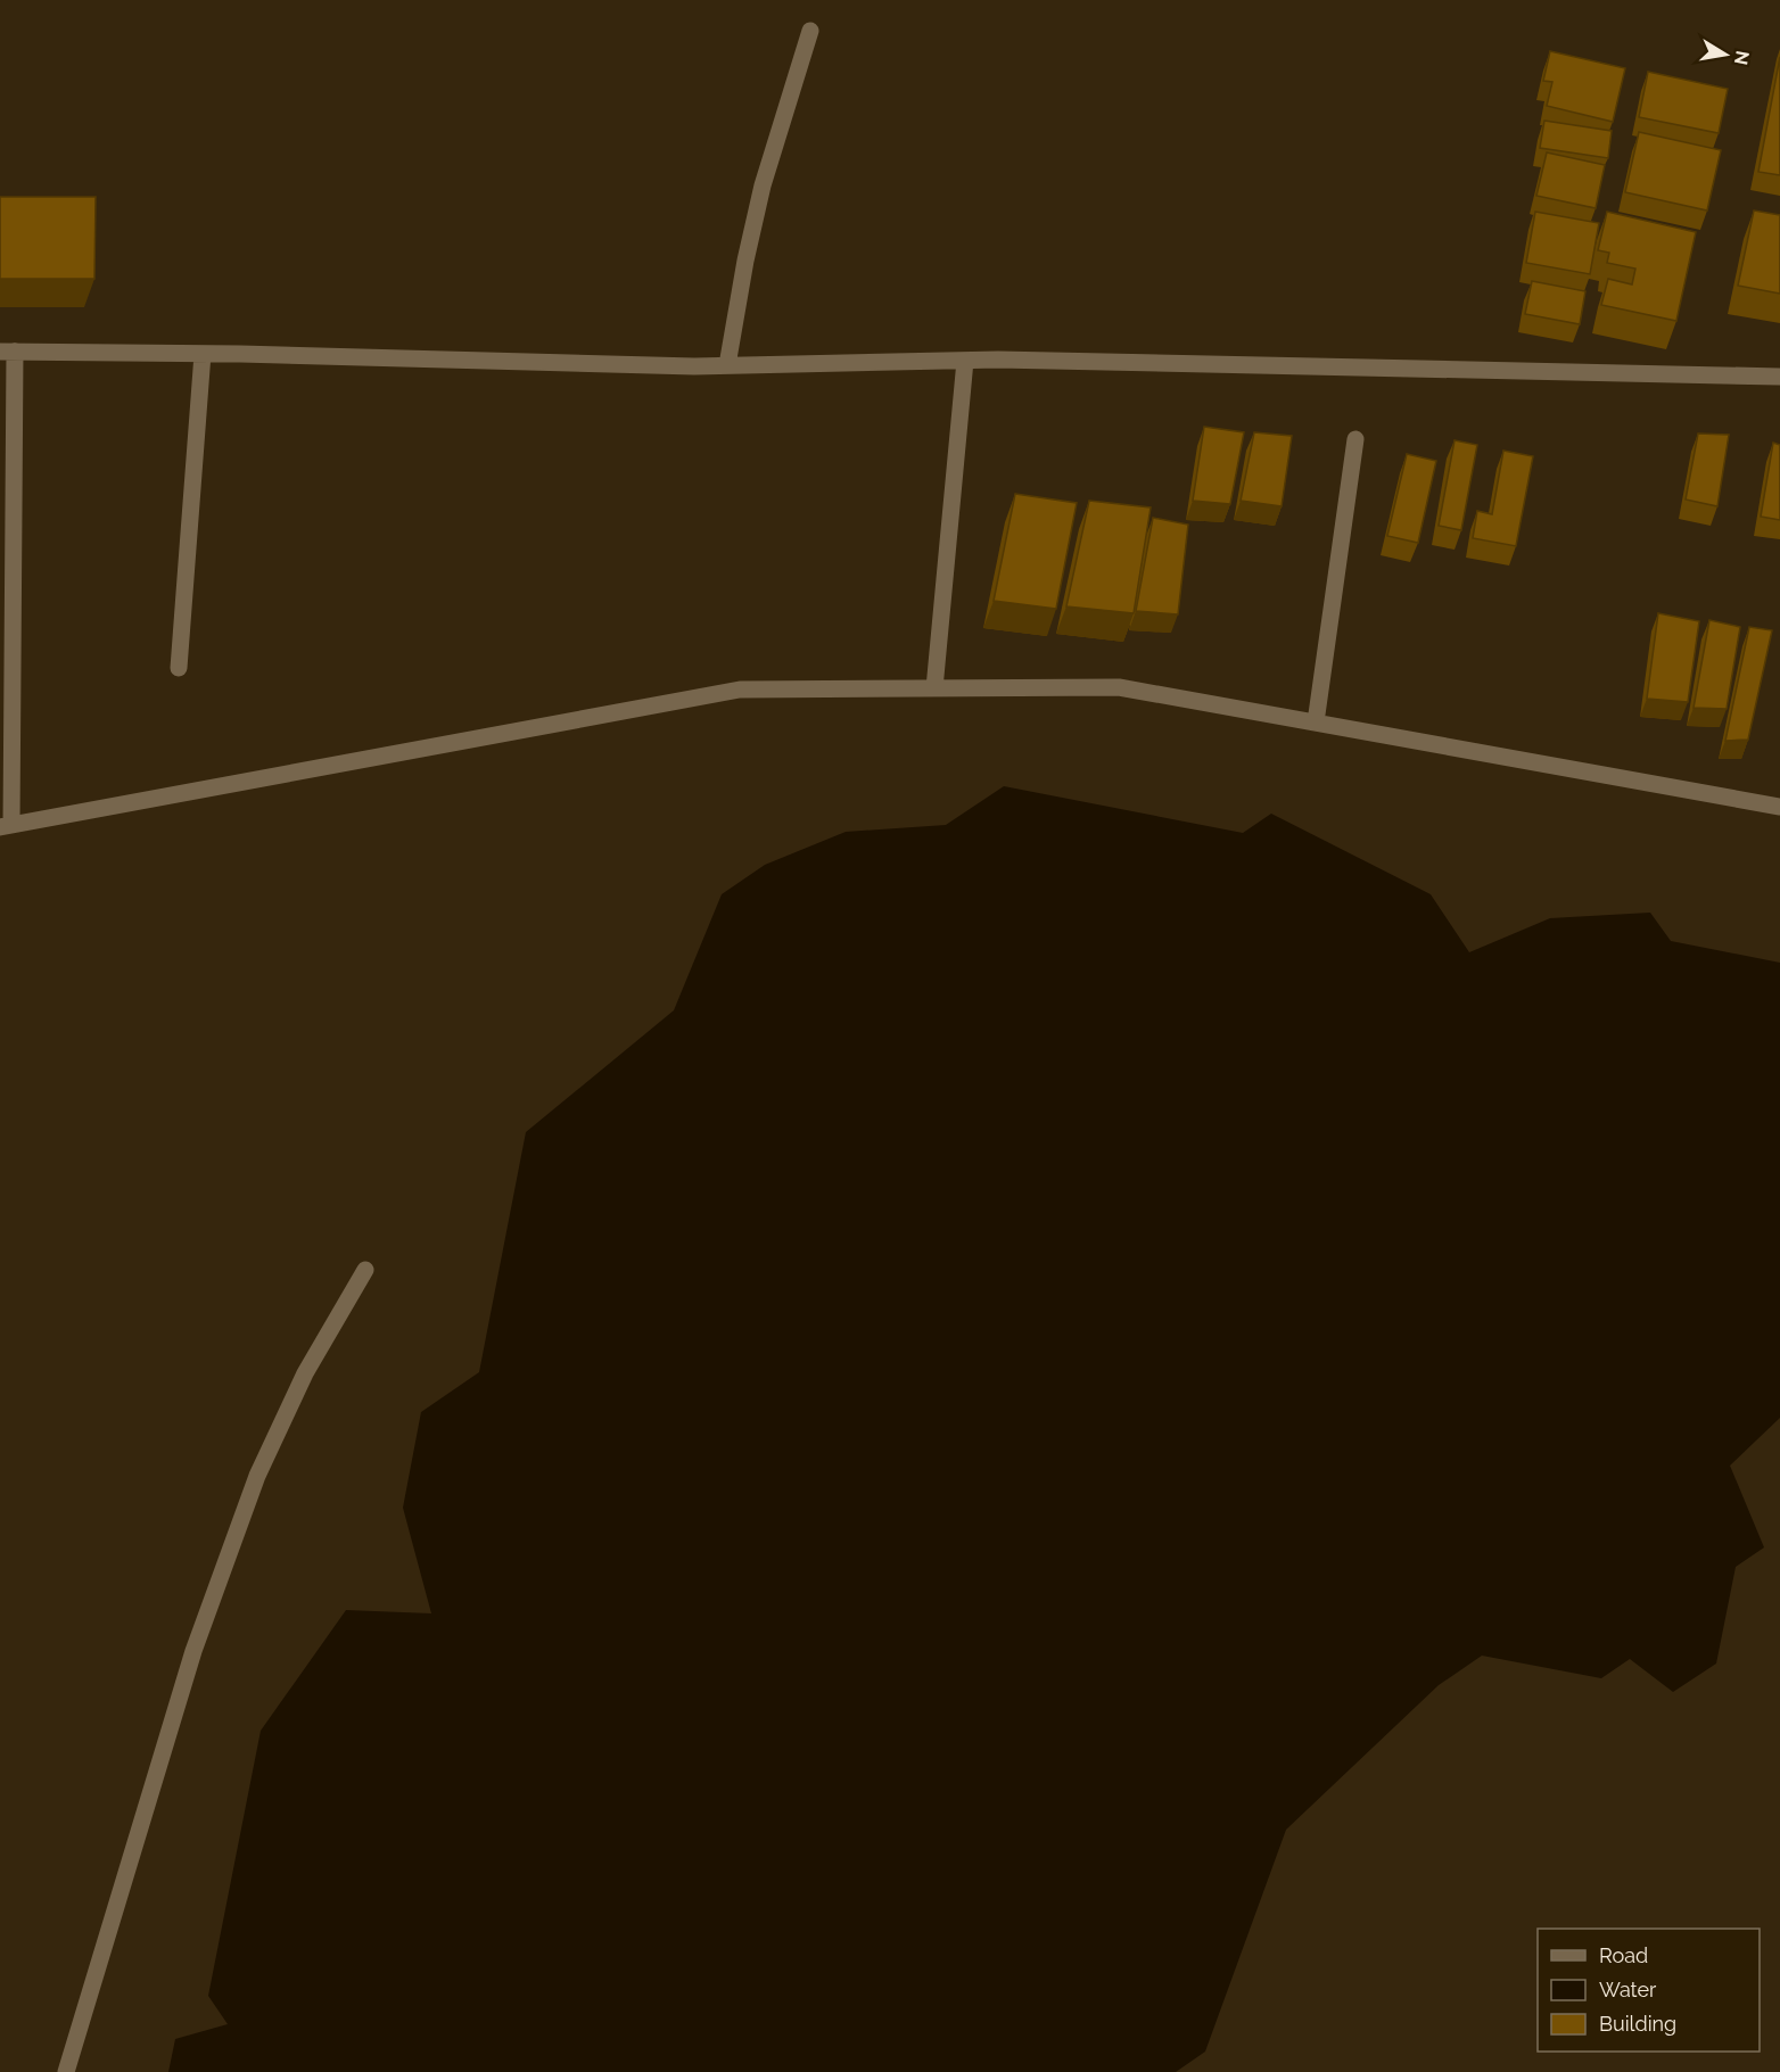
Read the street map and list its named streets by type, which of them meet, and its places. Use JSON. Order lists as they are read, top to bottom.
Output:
{
  "legend": ["Road", "Water", "Building"],
  "north": "right"
}
